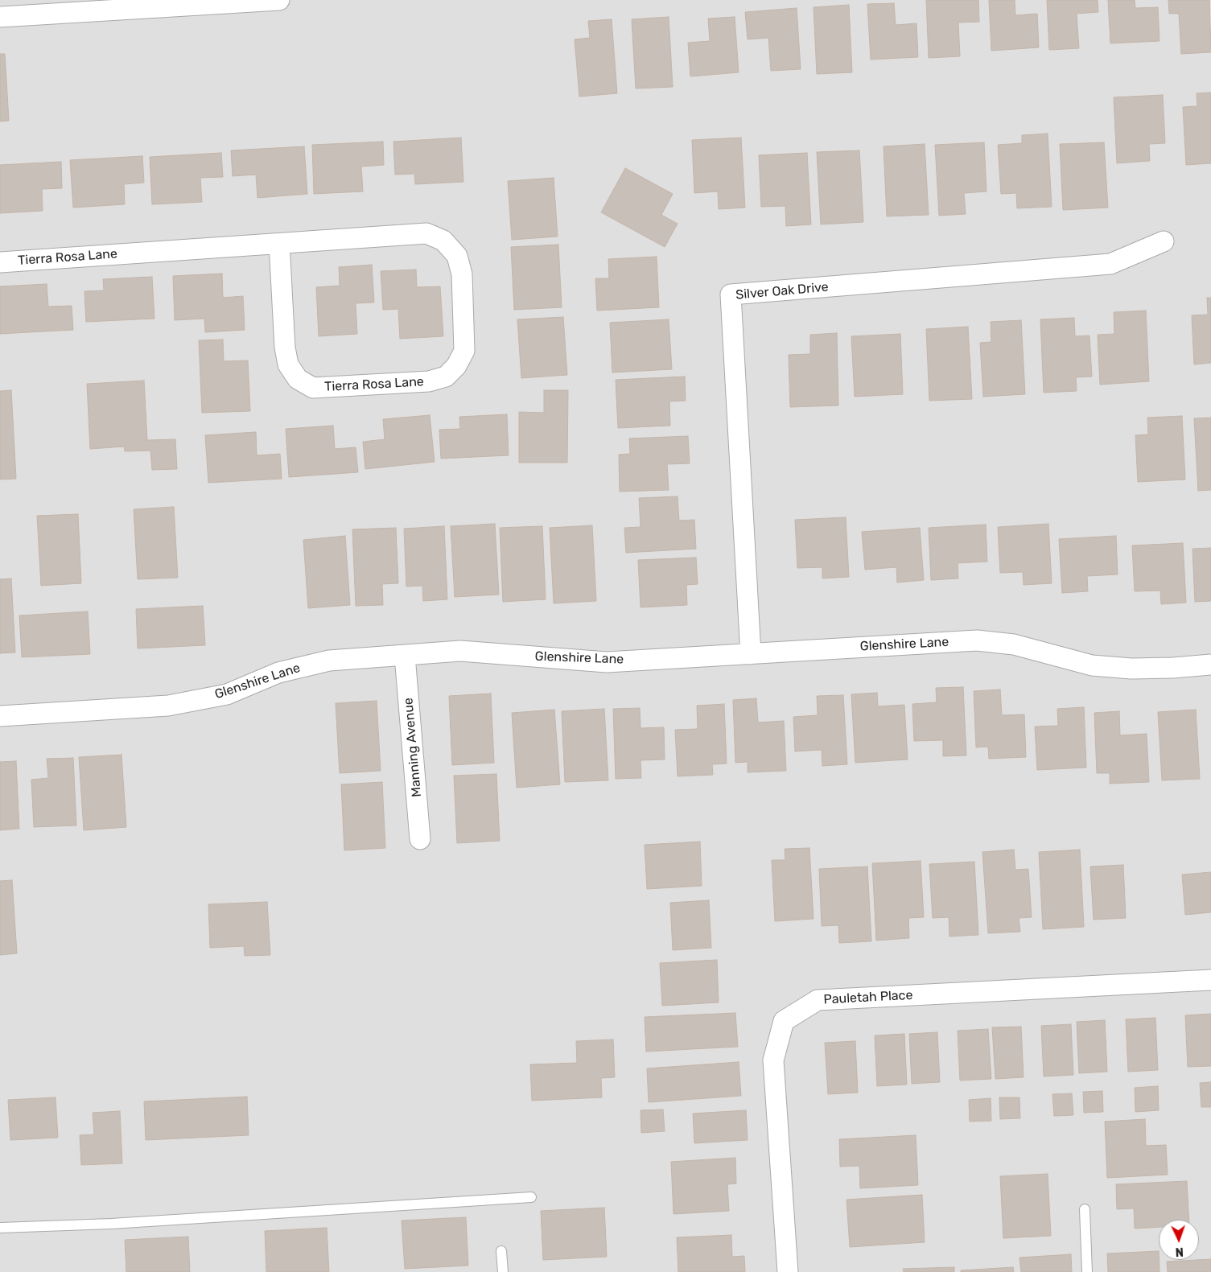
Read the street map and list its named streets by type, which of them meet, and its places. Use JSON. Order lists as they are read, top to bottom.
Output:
{
  "streets": {
    "street": [
      "Tierra Rosa Lane",
      "Silver Oak Drive",
      "Glenshire Lane",
      "Manning Avenue",
      "Pauletah Place"
    ]
  },
  "crossings": [
    ["Silver Oak Drive", "Glenshire Lane"],
    ["Glenshire Lane", "Manning Avenue"]
  ],
  "north": "bottom"
}
